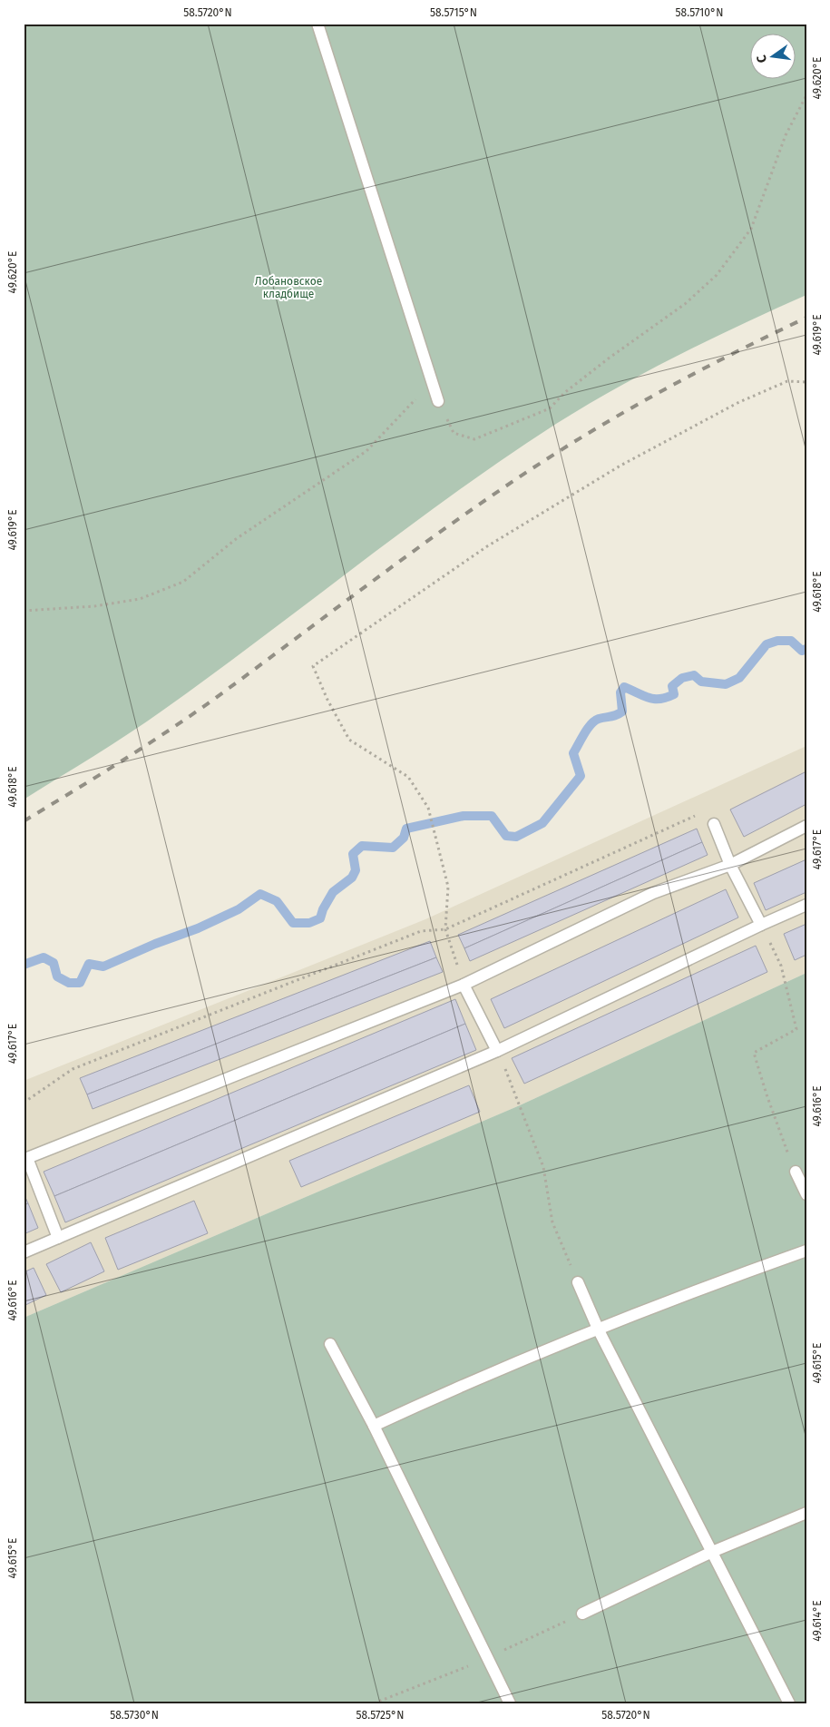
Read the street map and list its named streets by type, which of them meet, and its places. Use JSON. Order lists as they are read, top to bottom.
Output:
{
  "parks": ["Лобановское кладбище"],
  "north": "left",
  "coordinates": [
    "58.5720°N",
    "58.5715°N",
    "58.5710°N",
    "49.620°E",
    "49.619°E",
    "49.618°E",
    "49.617°E",
    "49.616°E",
    "49.615°E",
    "49.614°E",
    "58.5730°N",
    "58.5725°N"
  ]
}
